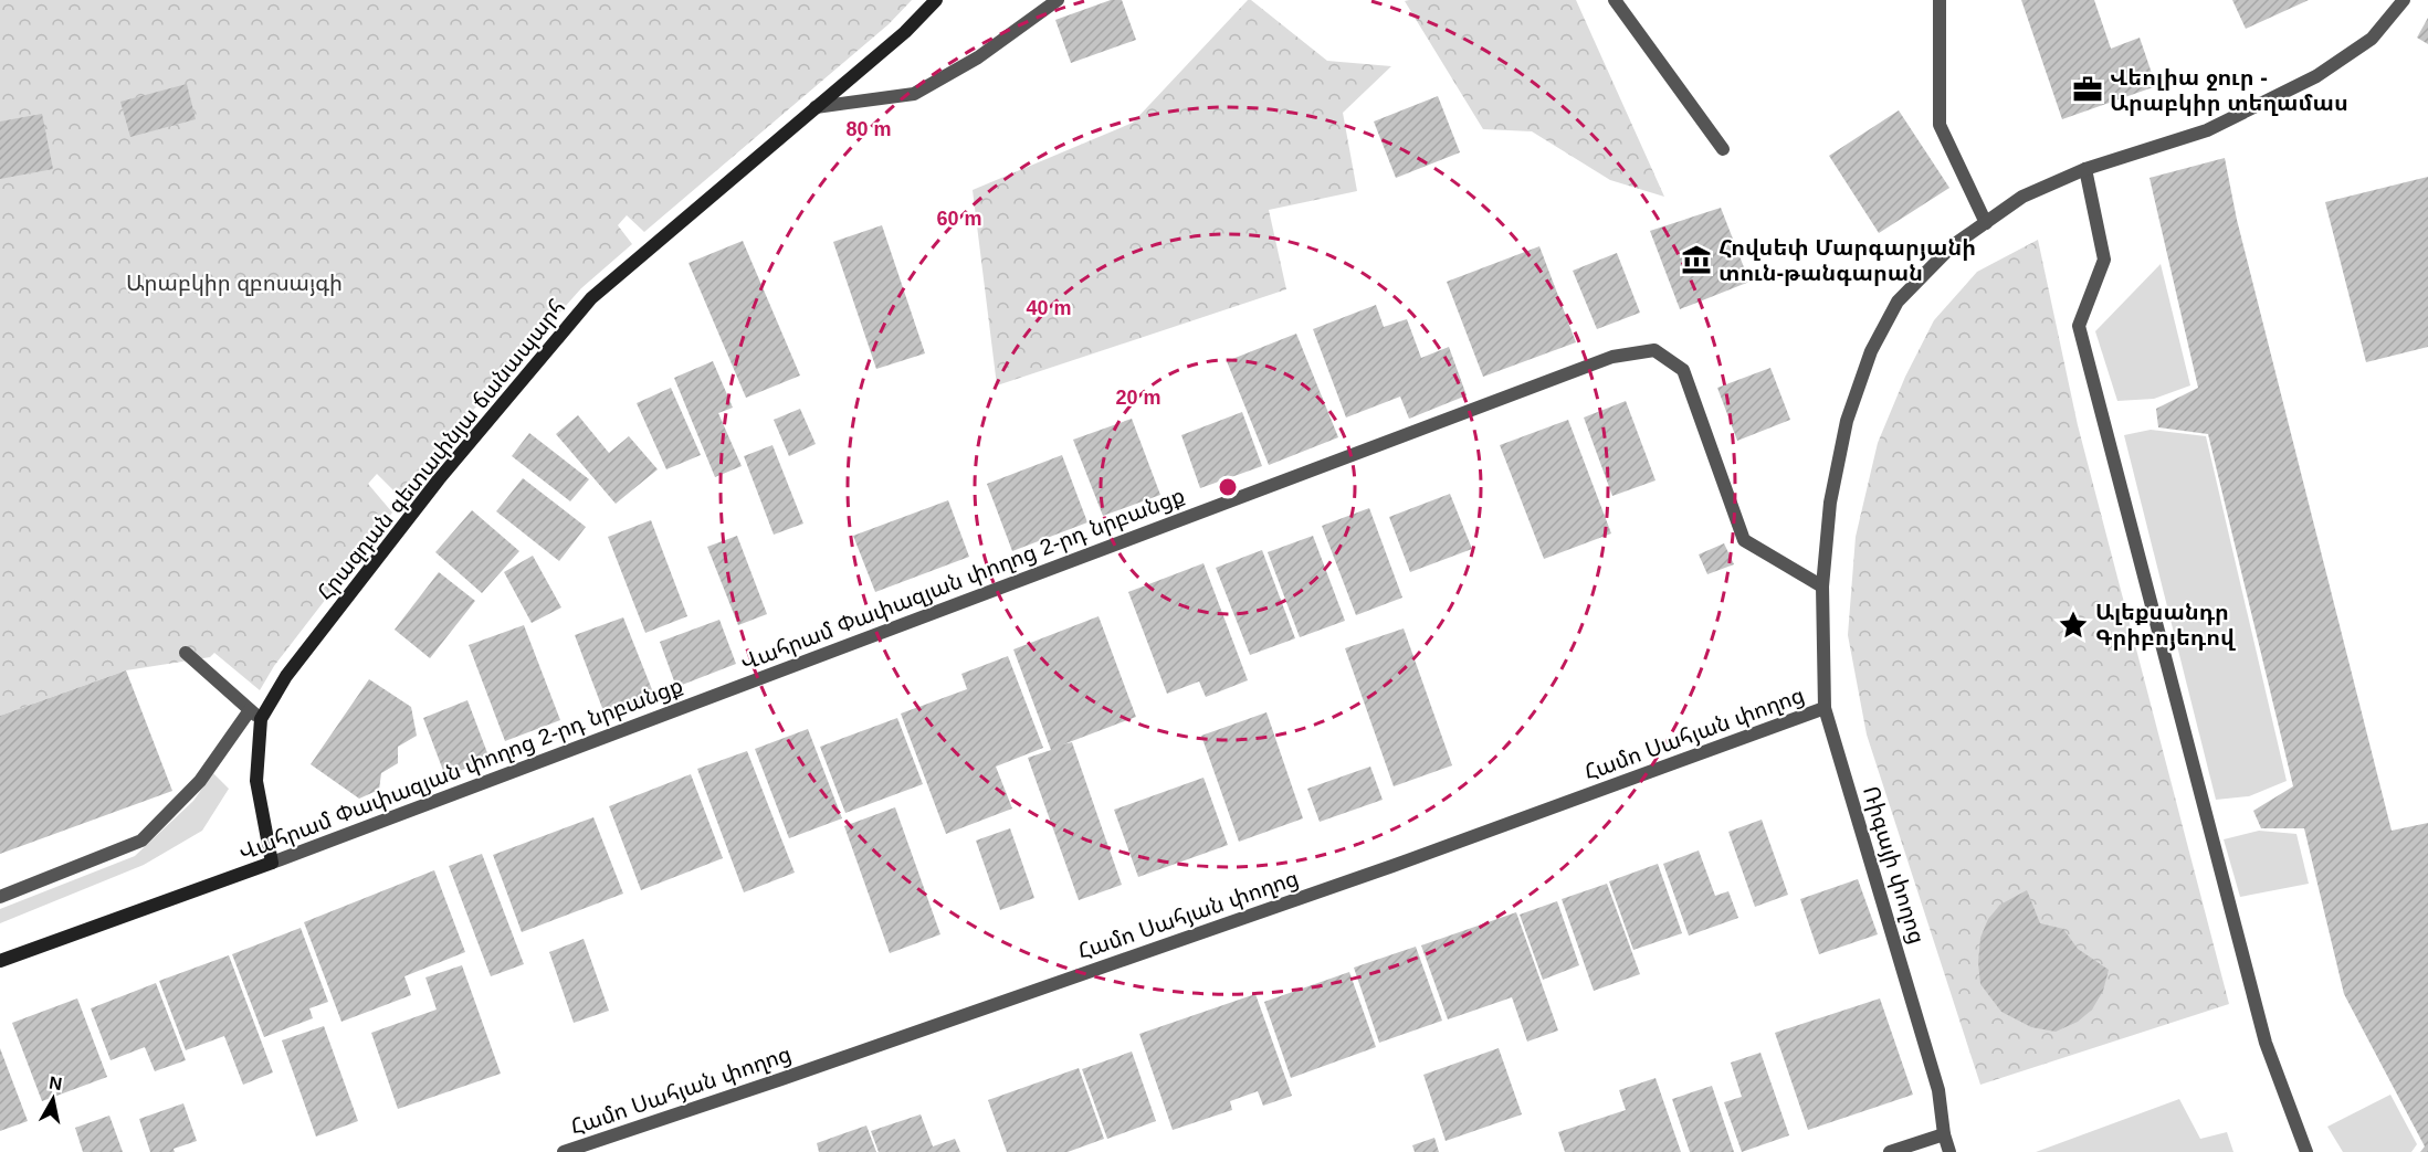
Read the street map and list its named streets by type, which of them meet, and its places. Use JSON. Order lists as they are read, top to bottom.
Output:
{
  "streets": {
    "street": [
      "Հրազդան գետափնյա ճանապարհ",
      "Վահրամ Փափազյան փողոց 2-րդ նրբանցք",
      "Համո Սահյան փողոց",
      "Ռիգայի փողոց"
    ]
  },
  "crossings": [
    ["Հրազդան գետափնյա ճանապարհ", "Վահրամ Փափազյան փողոց 2-րդ նրբանցք"],
    ["Վահրամ Փափազյան փողոց 2-րդ նրբանցք", "Ռիգայի փողոց"],
    ["Համո Սահյան փողոց", "Ռիգայի փողոց"]
  ],
  "parks": ["Արաբկիր զբոսայգի"],
  "places": {
    "office": ["Վեոլիա ջուր - Արաբկիր տեղամաս"],
    "museum": ["Հովսեփ Մարգարյանի տուն-թանգարան"],
    "place": ["Ալեքսանդր Գրիբոյեդով"]
  },
  "north": "top",
  "rings": [
    "80 m",
    "60 m",
    "40 m",
    "20 m"
  ]
}
